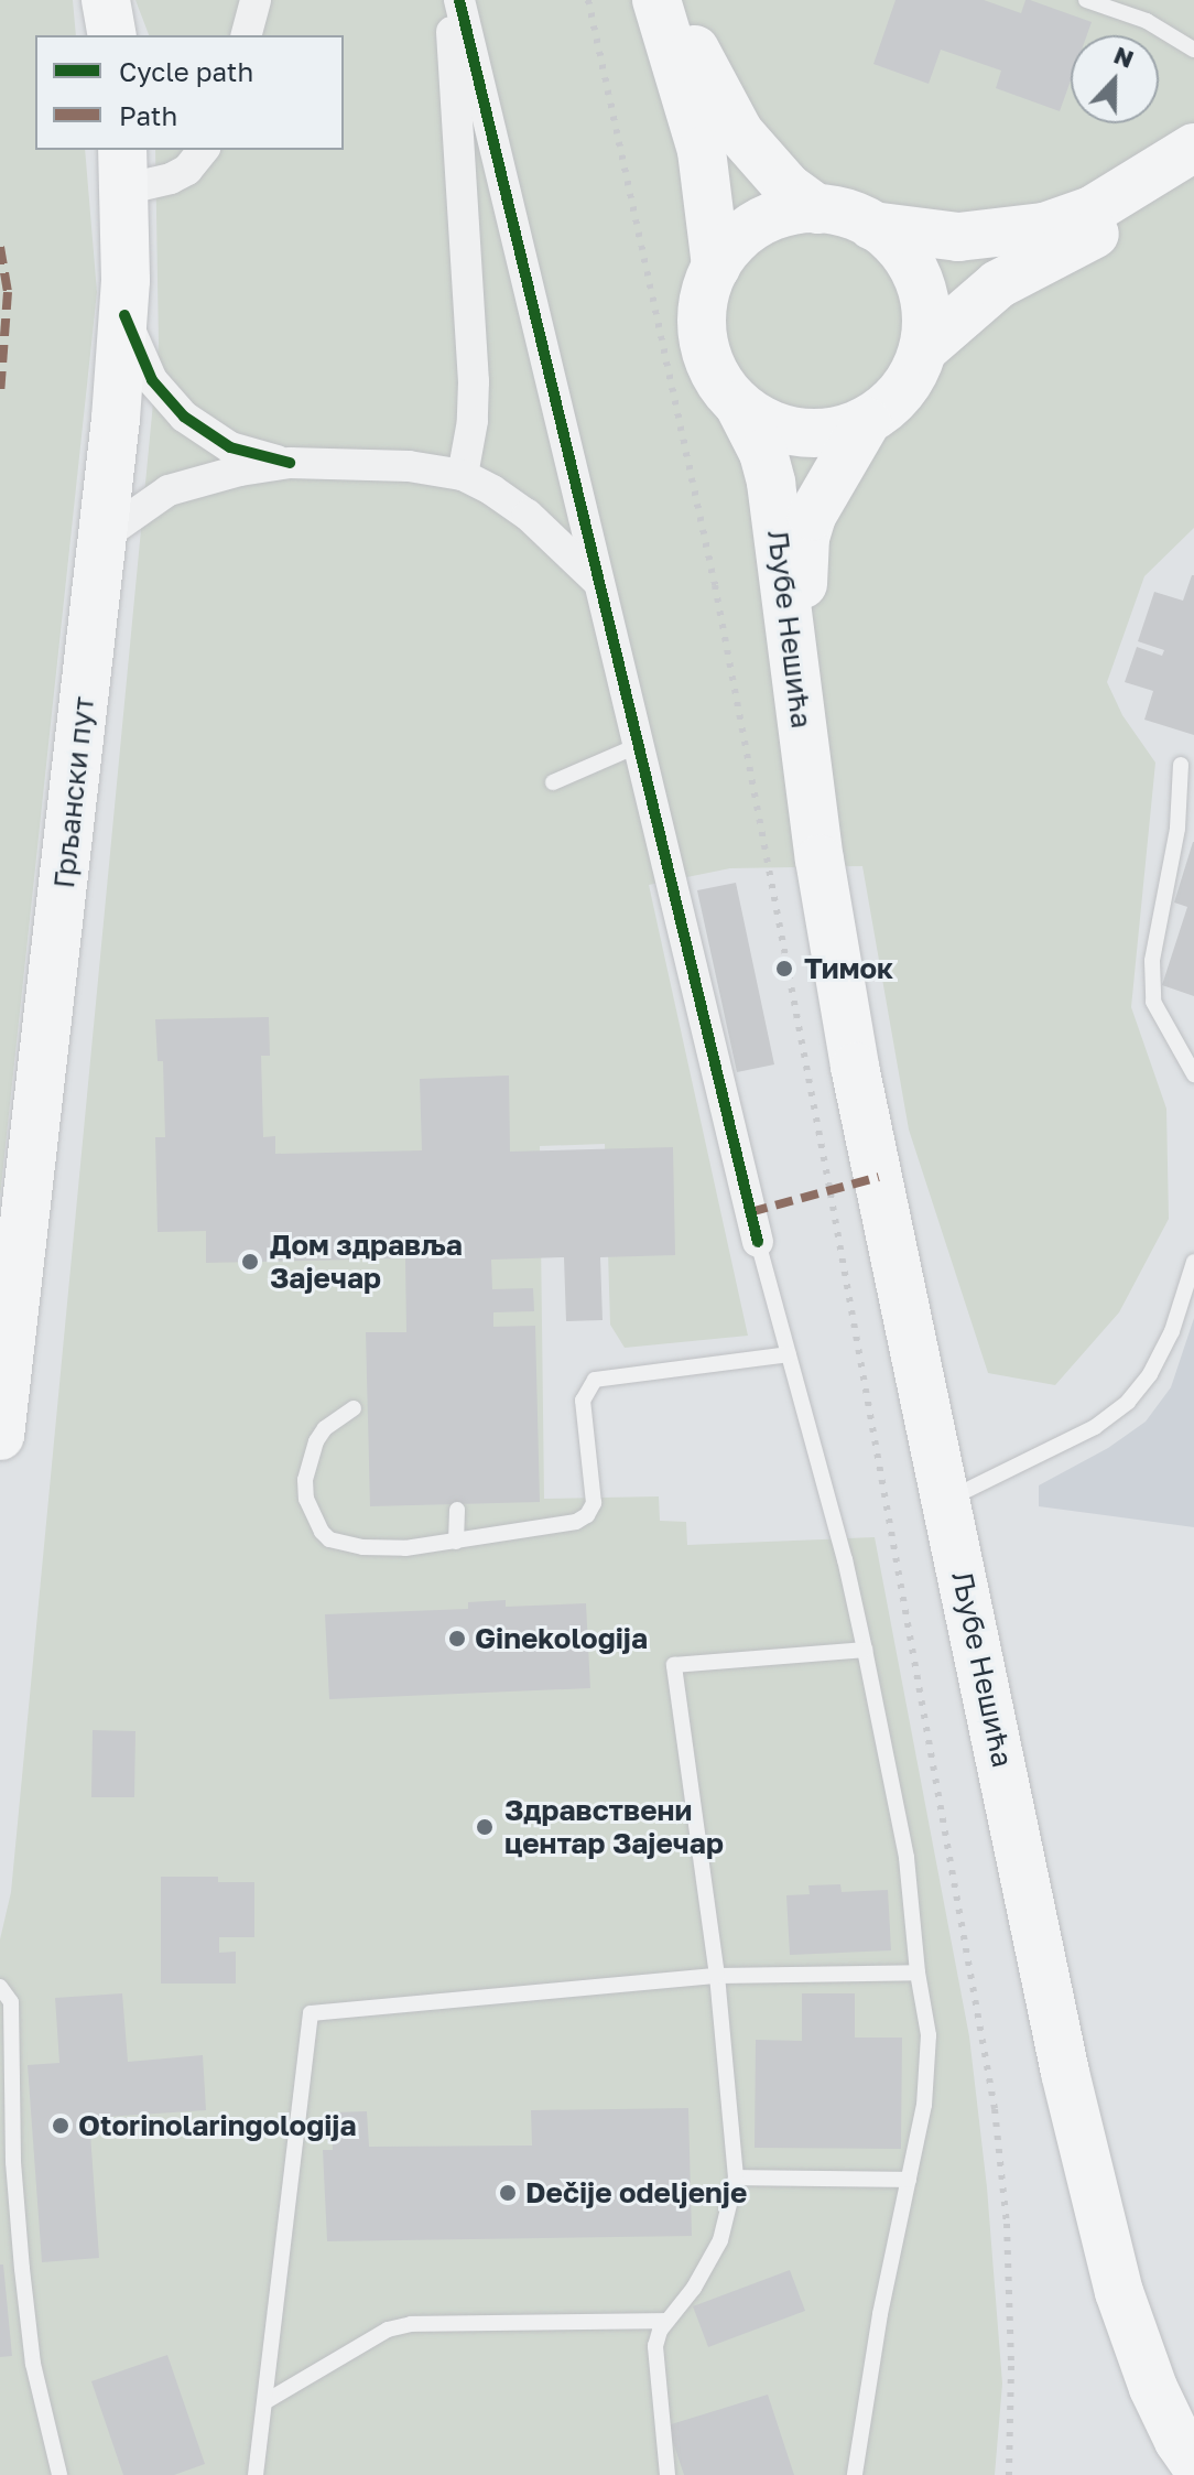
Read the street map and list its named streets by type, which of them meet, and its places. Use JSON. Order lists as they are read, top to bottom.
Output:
{
  "streets": {
    "main road": ["Љубе Нешића", "Грљански пут"]
  },
  "places": [
    "Тимок",
    "Дом здравља Зајечар",
    "Ginekologija",
    "Здравствени центар Зајечар",
    "Otorinolaringologija",
    "Dečije odeljenje"
  ],
  "legend": ["Cycle path", "Path"],
  "north": "top"
}
